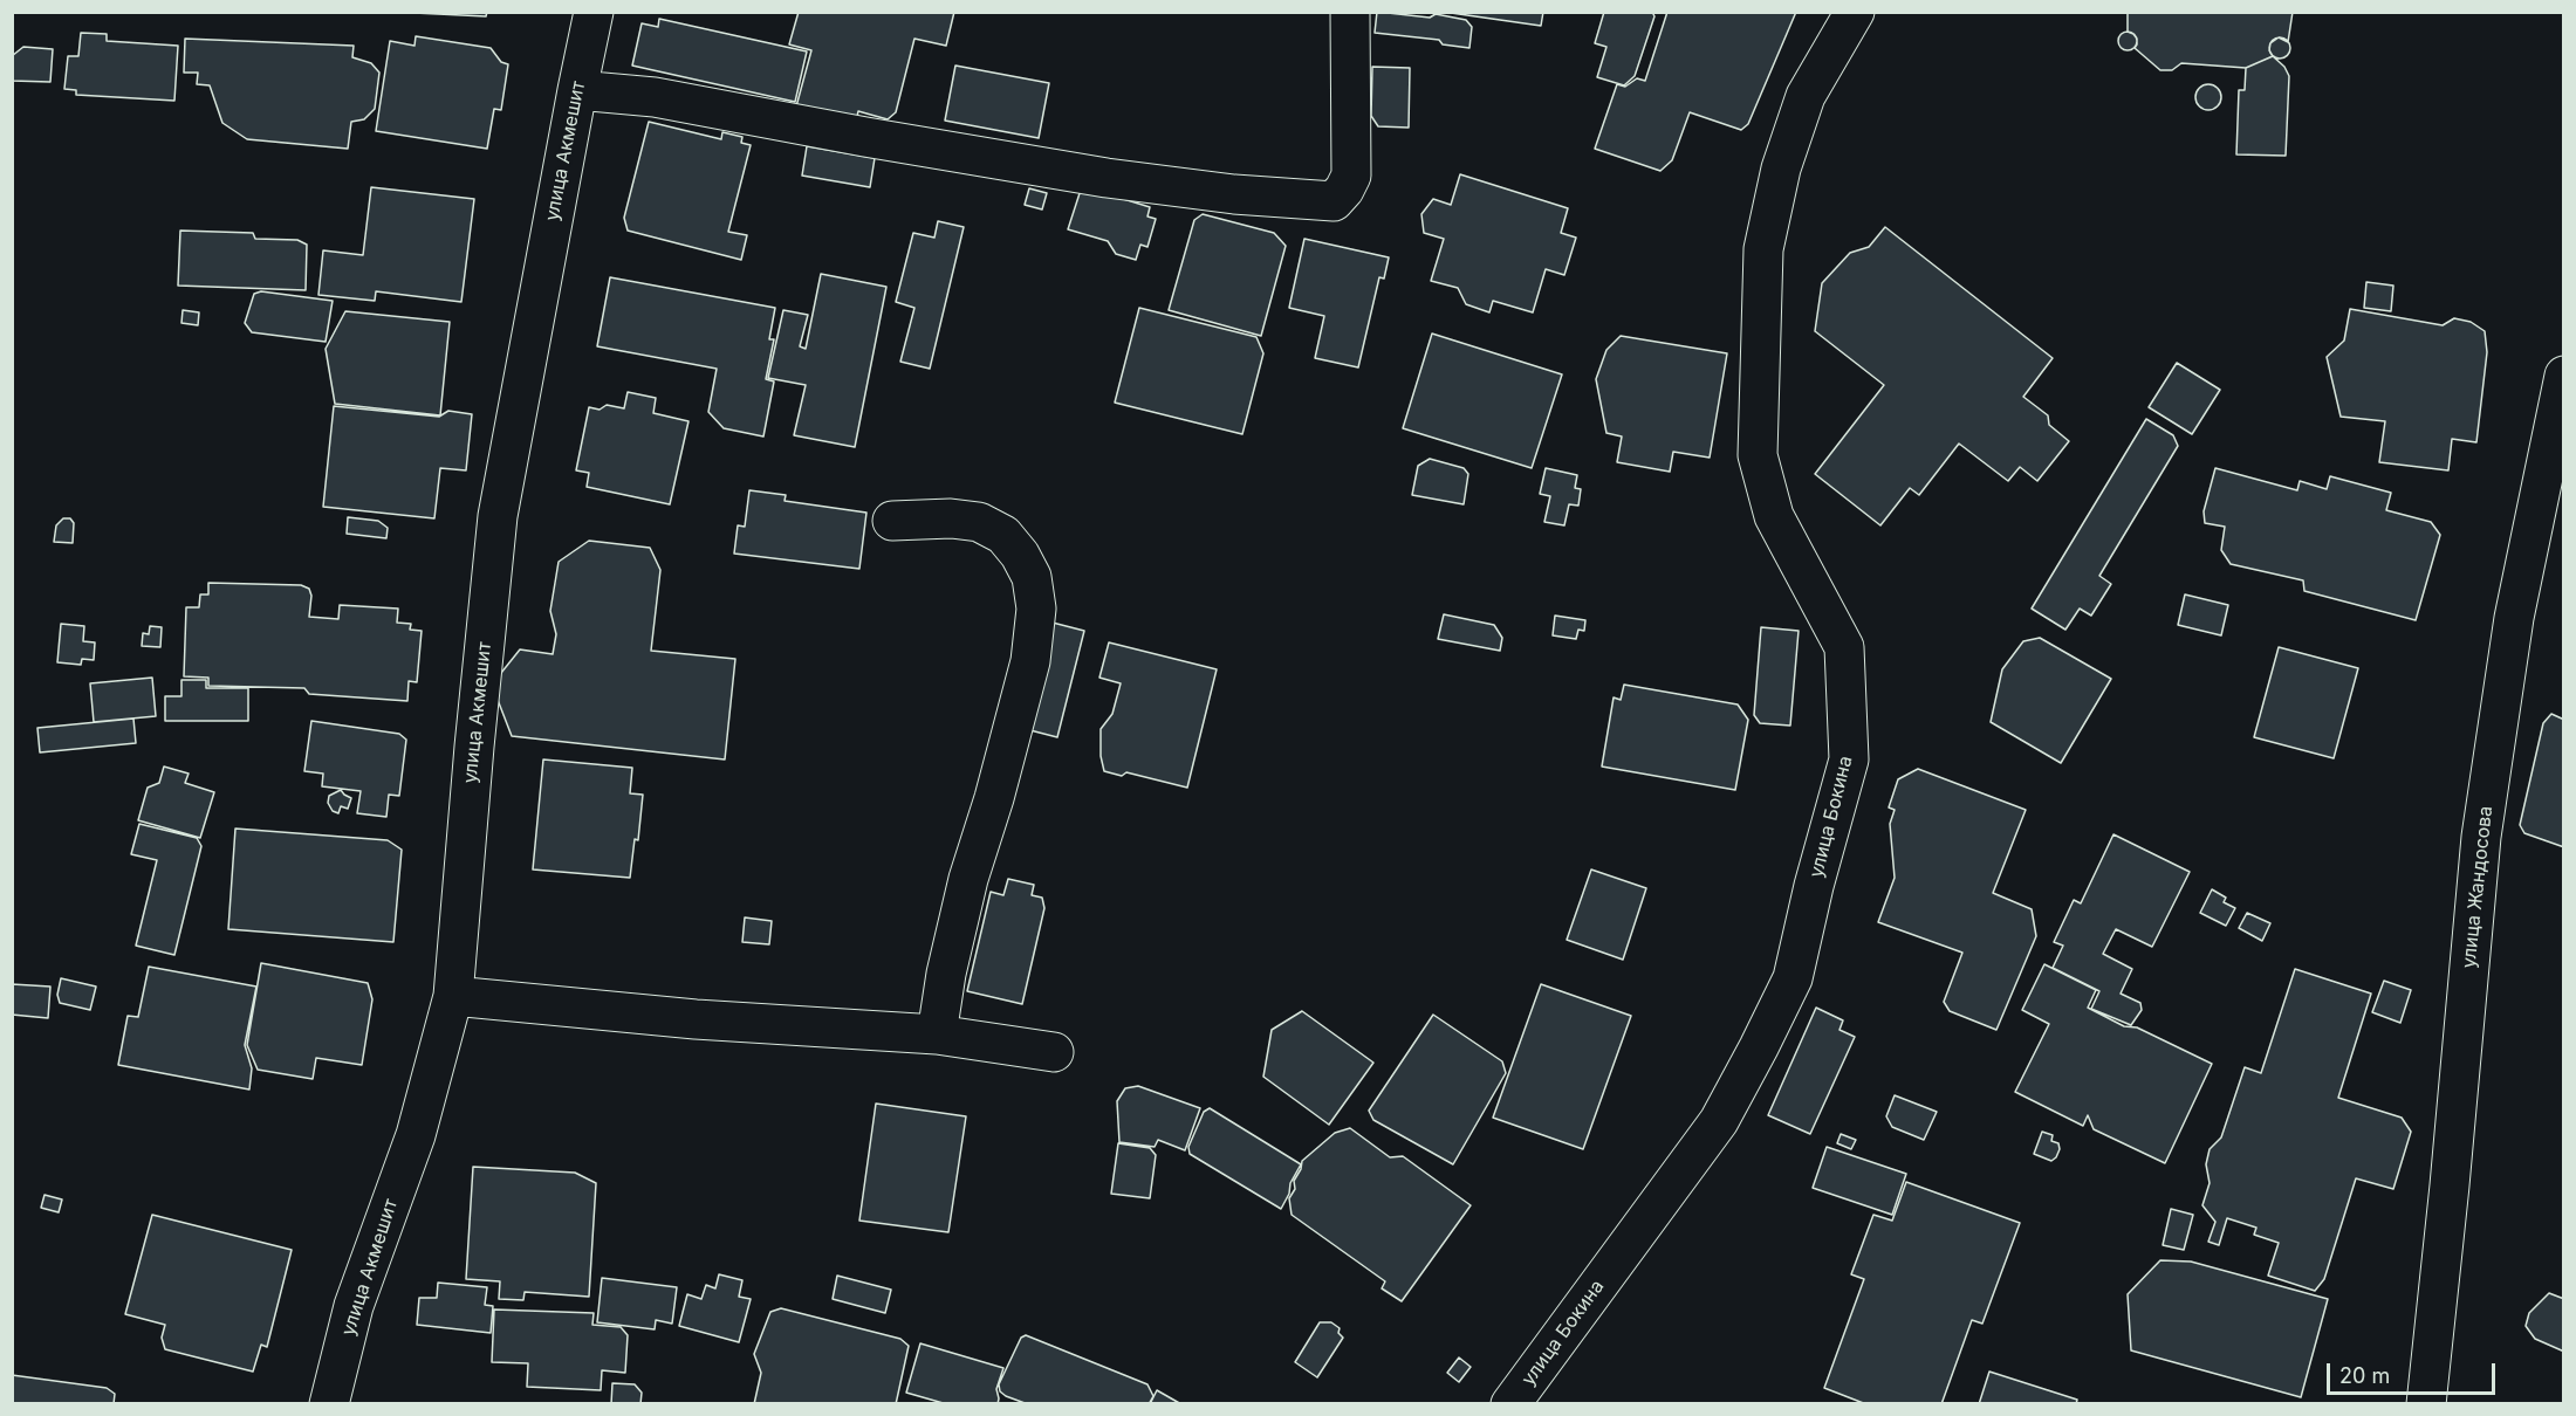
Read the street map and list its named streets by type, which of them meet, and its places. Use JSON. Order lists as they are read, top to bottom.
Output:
{
  "streets": {
    "street": ["улица Акмешит", "улица Бокина", "улица Жандосова"]
  },
  "scale_bar": "20 m"
}
